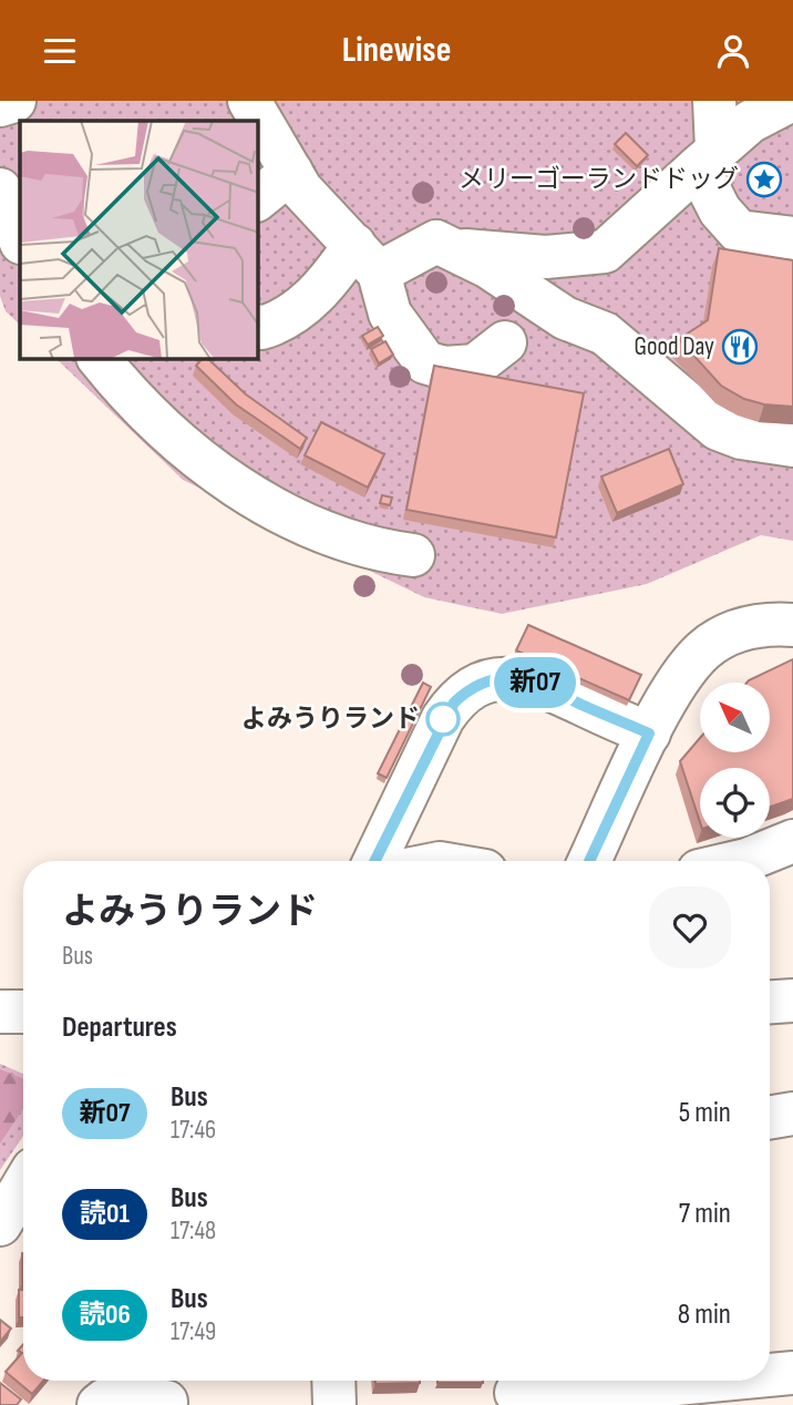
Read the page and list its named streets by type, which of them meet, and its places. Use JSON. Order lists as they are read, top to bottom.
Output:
{
  "places": {
    "place": ["メリーゴーランドドッグ"],
    "restaurant": ["Good Day"],
    "other": ["よみうりランド"]
  },
  "lines": ["bus line 新07"],
  "north": "top left",
  "page": {
    "header": "Linewise",
    "on_map": "新07",
    "heading": [
      ["よみうりランド", "Bus"],
      "Departures"
    ],
    "list": [
      {
        "mark": "新07",
        "name": "Bus",
        "note": "17:46",
        "value": "5 min"
      },
      {
        "mark": "読01",
        "name": "Bus",
        "note": "17:48",
        "value": "7 min"
      },
      {
        "mark": "読06",
        "name": "Bus",
        "note": "17:49",
        "value": "8 min"
      }
    ]
  }
}
